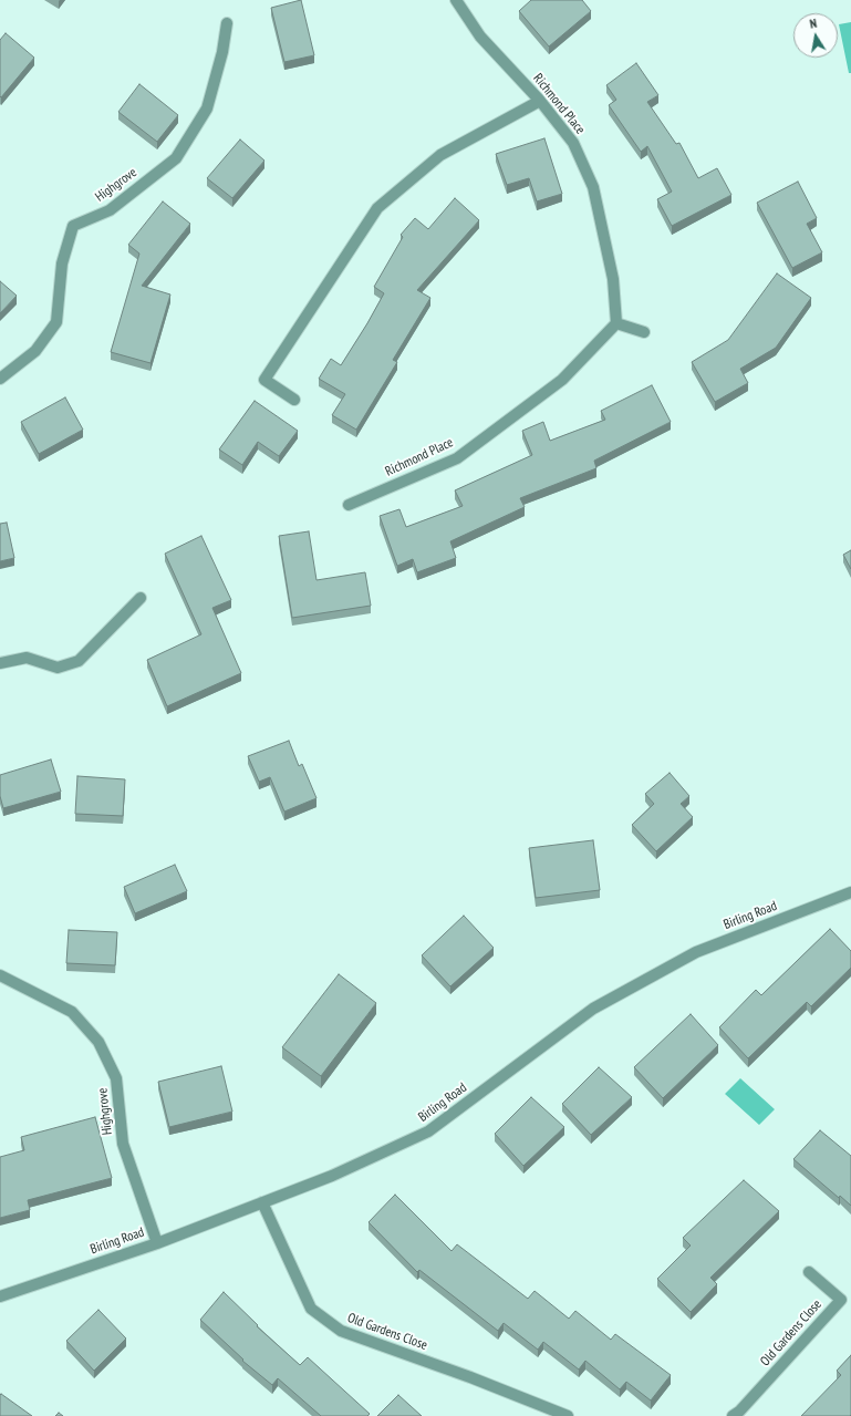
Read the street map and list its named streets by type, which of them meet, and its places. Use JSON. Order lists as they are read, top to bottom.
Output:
{
  "streets": {
    "street": [
      "Richmond Place",
      "Highgrove",
      "Birling Road",
      "Old Gardens Close"
    ]
  },
  "crossings": [
    ["Highgrove", "Birling Road"],
    ["Birling Road", "Old Gardens Close"]
  ],
  "north": "top"
}
